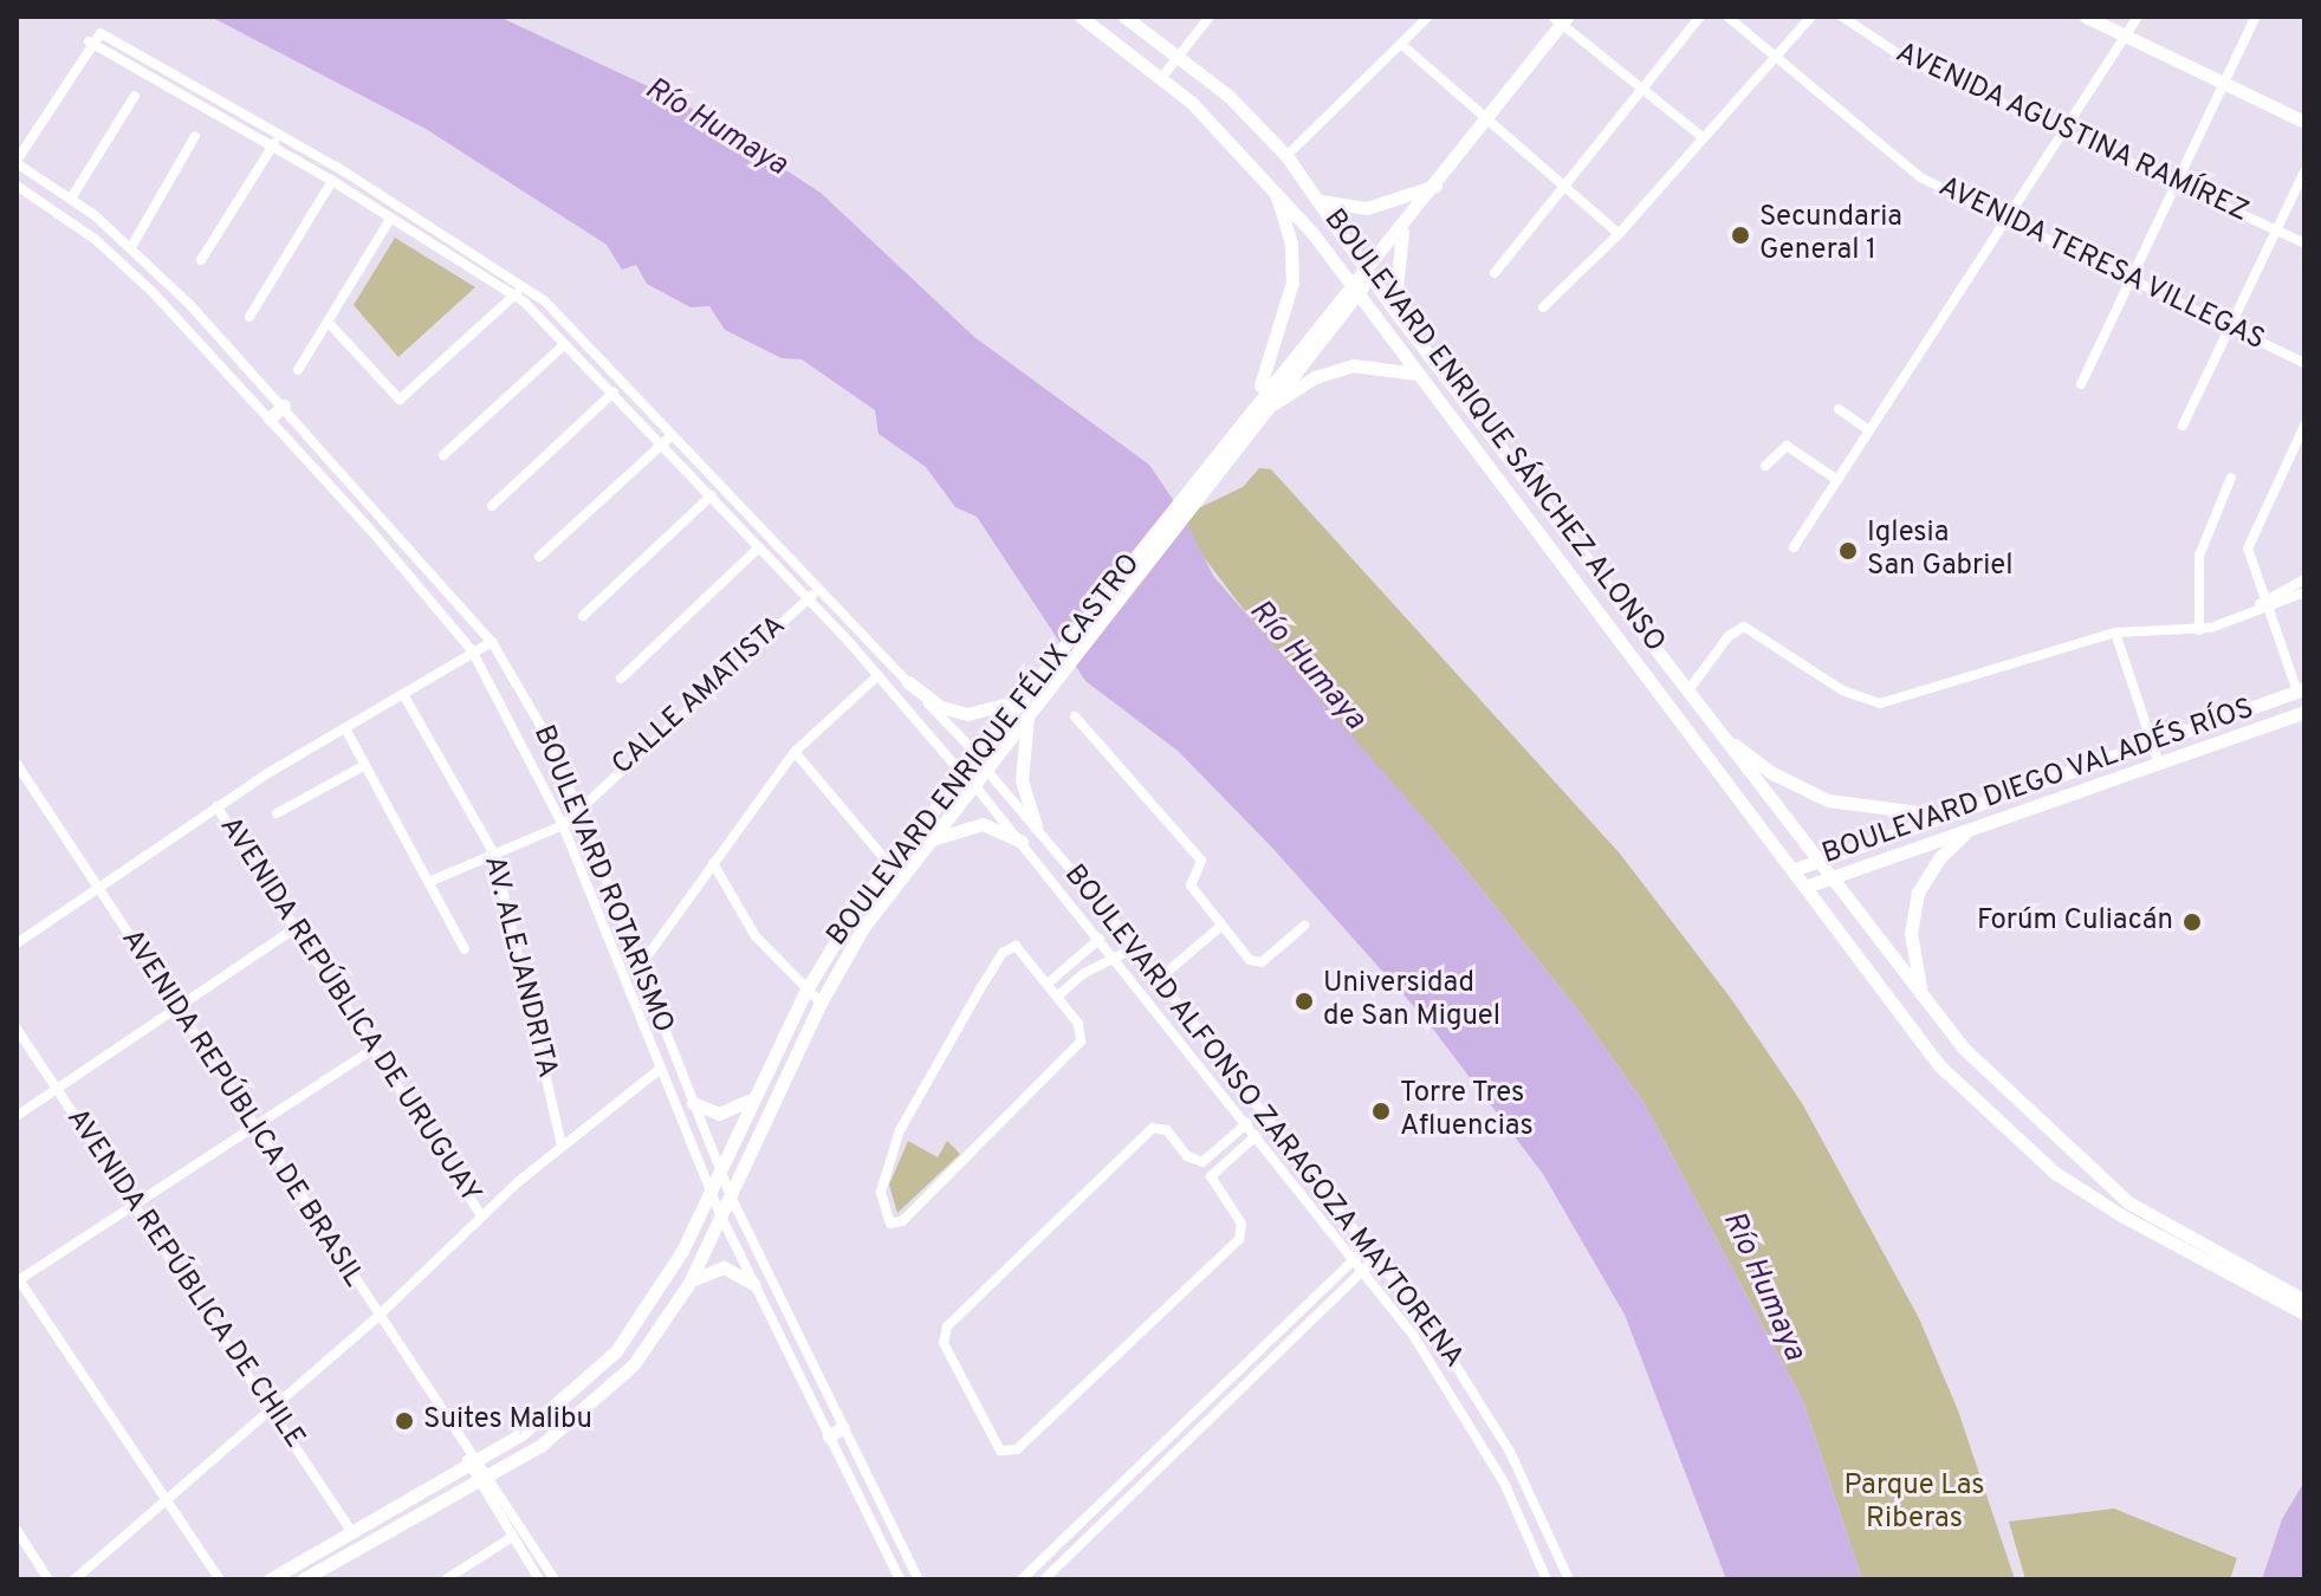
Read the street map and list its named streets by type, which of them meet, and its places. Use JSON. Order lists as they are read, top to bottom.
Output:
{
  "streets": {
    "main road": ["BOULEVARD ENRIQUE SÁNCHEZ ALONSO", "BOULEVARD ENRIQUE FÉLIX CASTRO", "BOULEVARD DIEGO VALADÉS RÍOS"],
    "street": [
      "AVENIDA AGUSTINA RAMÍREZ",
      "AVENIDA TERESA VILLEGAS",
      "CALLE AMATISTA",
      "BOULEVARD ROTARISMO",
      "AV. ALEJANDRITA",
      "AVENIDA REPÚBLICA DE URUGUAY",
      "AVENIDA REPÚBLICA DE BRASIL",
      "BOULEVARD ALFONSO ZARAGOZA MAYTORENA",
      "AVENIDA REPÚBLICA DE CHILE"
    ]
  },
  "crossings": [
    ["BOULEVARD ENRIQUE SÁNCHEZ ALONSO", "BOULEVARD ENRIQUE FÉLIX CASTRO"],
    ["BOULEVARD ENRIQUE SÁNCHEZ ALONSO", "BOULEVARD DIEGO VALADÉS RÍOS"],
    ["CALLE AMATISTA", "BOULEVARD ROTARISMO"],
    ["CALLE AMATISTA", "BOULEVARD ALFONSO ZARAGOZA MAYTORENA"],
    ["BOULEVARD ENRIQUE FÉLIX CASTRO", "BOULEVARD ROTARISMO"],
    ["BOULEVARD ENRIQUE FÉLIX CASTRO", "AVENIDA REPÚBLICA DE BRASIL"],
    ["BOULEVARD ENRIQUE FÉLIX CASTRO", "BOULEVARD ALFONSO ZARAGOZA MAYTORENA"],
    ["BOULEVARD ENRIQUE FÉLIX CASTRO", "AVENIDA REPÚBLICA DE CHILE"]
  ],
  "water": ["Río Humaya"],
  "parks": ["Parque Las Riberas"],
  "places": [
    "Secundaria General 1",
    "Iglesia San Gabriel",
    "Forúm Culiacán",
    "Universidad de San Miguel",
    "Torre Tres Afluencias",
    "Suites Malibu"
  ]
}
